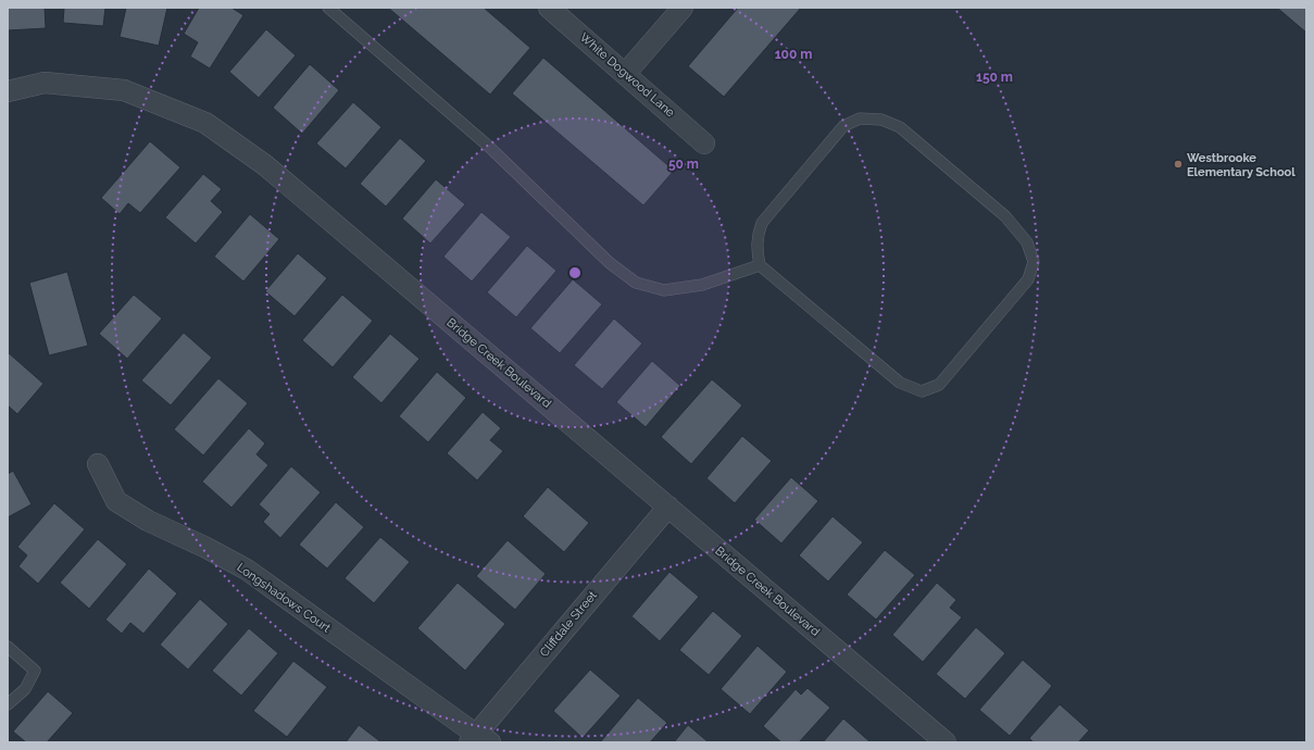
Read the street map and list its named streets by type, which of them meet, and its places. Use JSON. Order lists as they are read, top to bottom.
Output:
{
  "streets": {
    "street": [
      "White Dogwood Lane",
      "Bridge Creek Boulevard",
      "Longshadows Court",
      "Cliffdale Street"
    ]
  },
  "crossings": [
    ["Bridge Creek Boulevard", "Cliffdale Street"],
    ["Longshadows Court", "Cliffdale Street"]
  ],
  "places": ["Westbrooke Elementary School"],
  "rings": ["100 m", "150 m", "50 m"]
}
